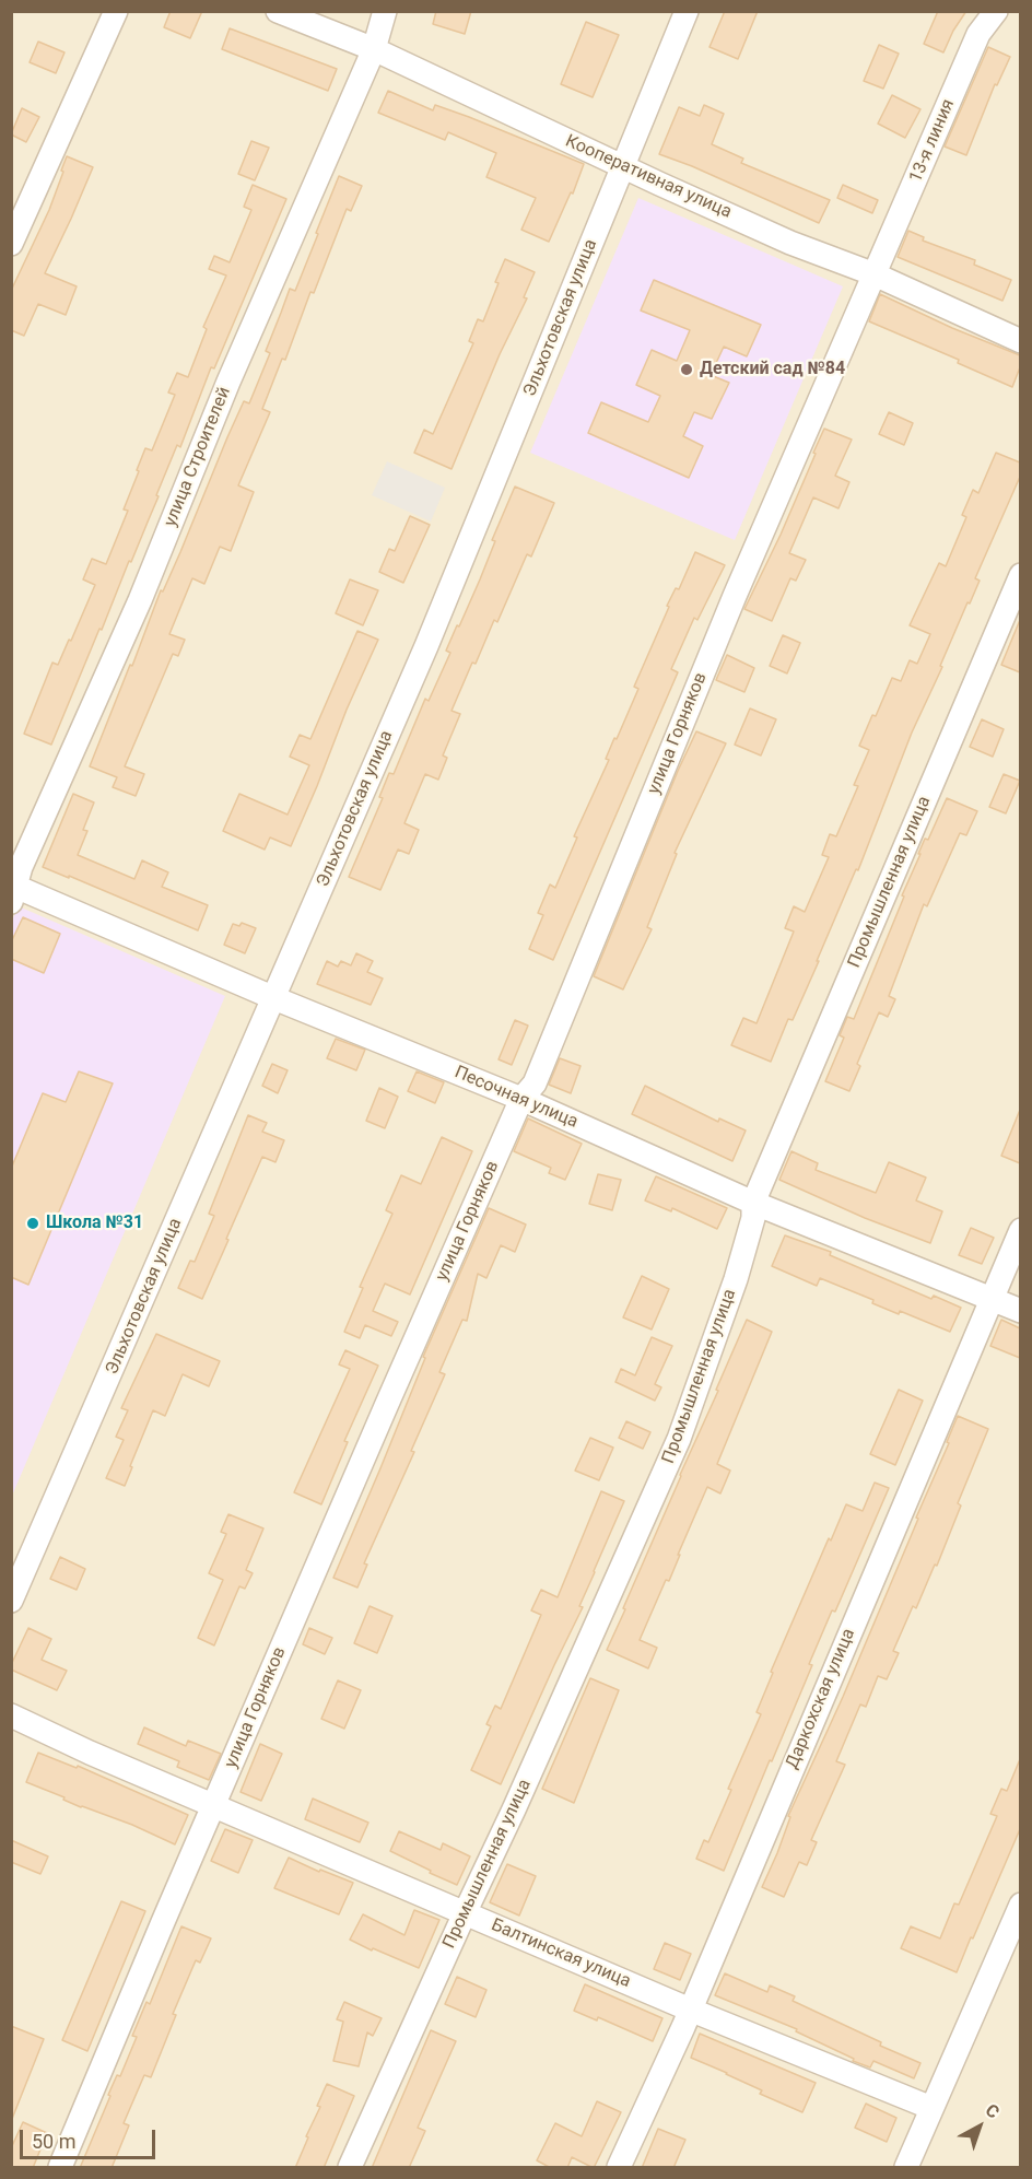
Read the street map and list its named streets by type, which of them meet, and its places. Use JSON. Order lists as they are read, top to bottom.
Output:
{
  "streets": {
    "street": [
      "13-я линия",
      "Кооперативная улица",
      "Эльхотовская улица",
      "улица Строителей",
      "улица Горняков",
      "Промышленная улица",
      "Песочная улица",
      "Даркохская улица",
      "Балтинская улица"
    ]
  },
  "crossings": [
    ["13-я линия", "Кооперативная улица"],
    ["13-я линия", "улица Горняков"],
    ["Кооперативная улица", "Эльхотовская улица"],
    ["Кооперативная улица", "улица Строителей"],
    ["Кооперативная улица", "улица Горняков"],
    ["Эльхотовская улица", "Песочная улица"],
    ["улица Строителей", "Песочная улица"],
    ["улица Горняков", "Песочная улица"],
    ["улица Горняков", "Балтинская улица"],
    ["Промышленная улица", "Песочная улица"],
    ["Промышленная улица", "Балтинская улица"],
    ["Песочная улица", "Даркохская улица"],
    ["Даркохская улица", "Балтинская улица"]
  ],
  "places": ["Детский сад №84", "Школа №31"],
  "scale_bar": "50 m",
  "north": "top right"
}
